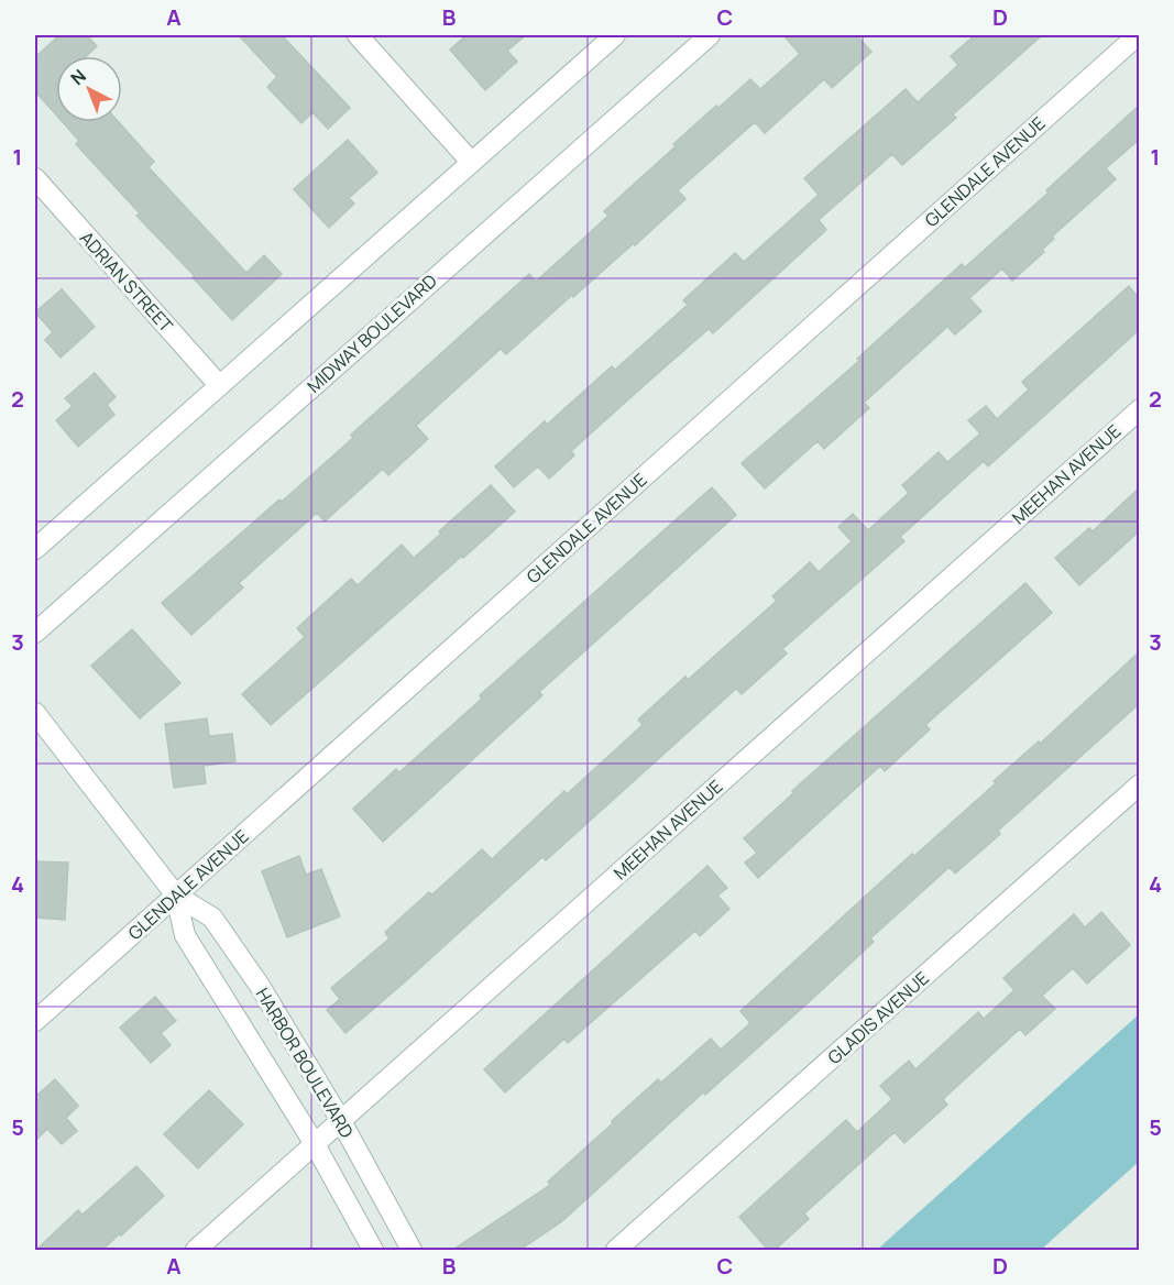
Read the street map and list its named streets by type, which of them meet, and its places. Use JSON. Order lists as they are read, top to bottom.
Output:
{
  "streets": {
    "street": [
      "GLENDALE AVENUE",
      "ADRIAN STREET",
      "MIDWAY BOULEVARD",
      "MEEHAN AVENUE",
      "GLADIS AVENUE",
      "HARBOR BOULEVARD"
    ]
  },
  "crossings": [
    ["GLENDALE AVENUE", "HARBOR BOULEVARD"],
    ["MEEHAN AVENUE", "HARBOR BOULEVARD"]
  ],
  "north": "top left",
  "grid": {
    "columns": [
      "A",
      "B",
      "C",
      "D"
    ],
    "rows": [
      "1",
      "2",
      "3",
      "4",
      "5"
    ]
  }
}
